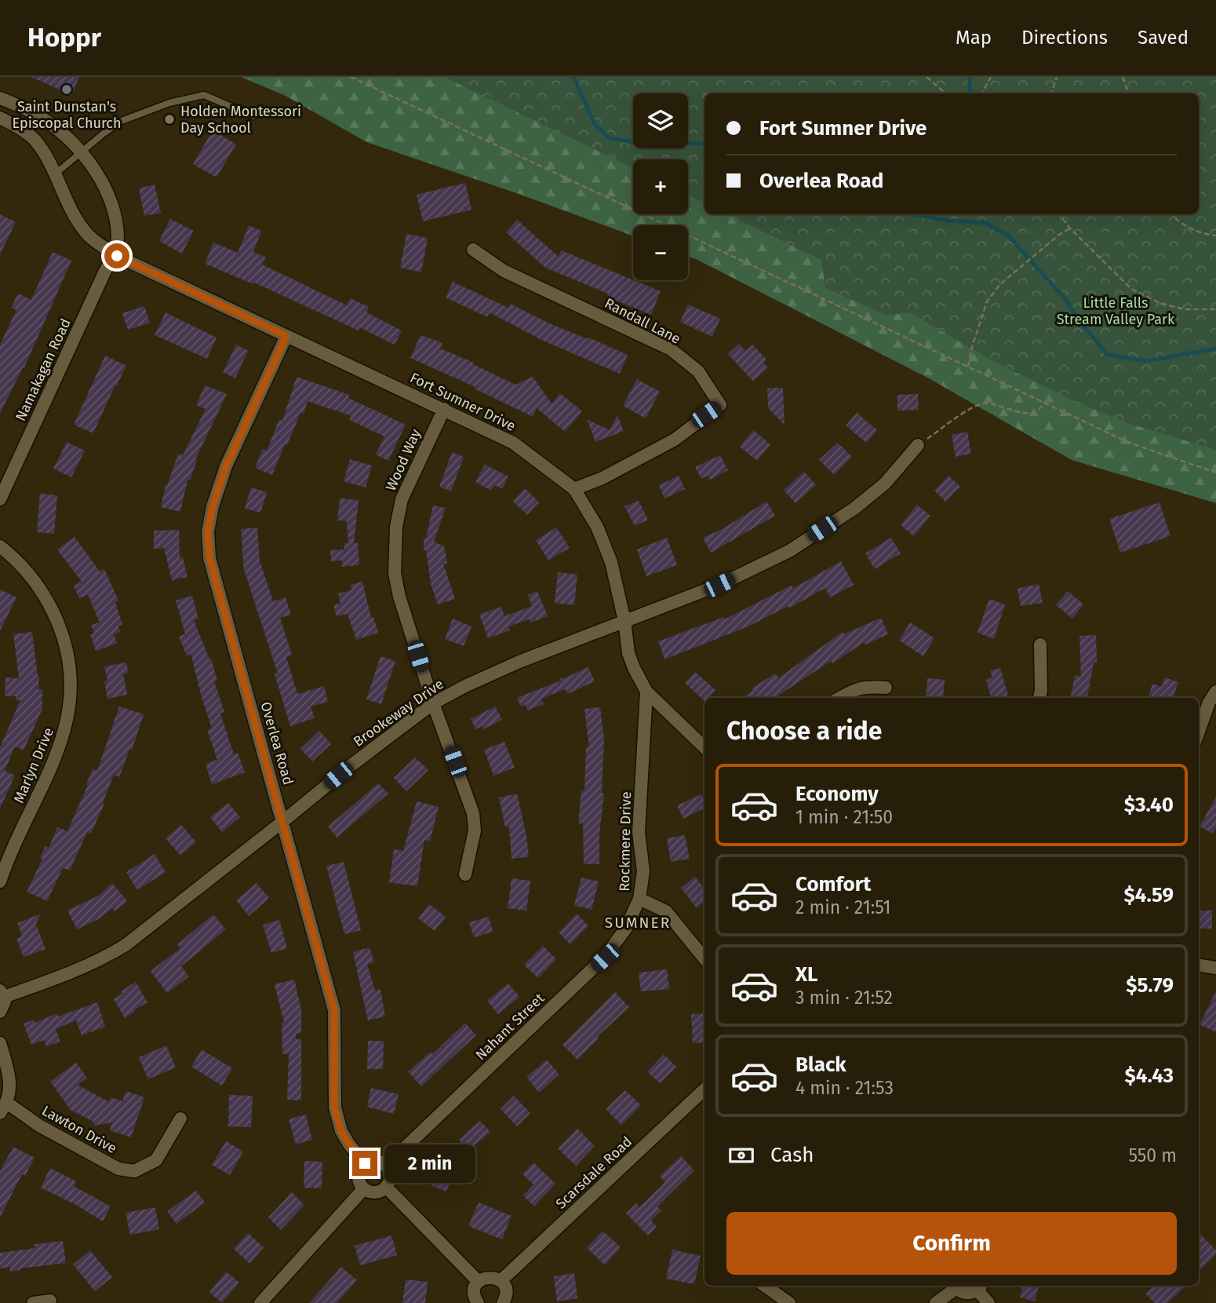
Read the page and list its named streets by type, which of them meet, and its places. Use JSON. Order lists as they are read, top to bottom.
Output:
{
  "streets": {
    "street": [
      "Randall Lane",
      "Namakagan Road",
      "Fort Sumner Drive",
      "Wood Way",
      "Brookeway Drive",
      "Overlea Road",
      "Marlyn Drive",
      "Rockmere Drive",
      "Nahant Street",
      "Lawton Drive",
      "Scarsdale Road"
    ]
  },
  "crossings": [
    ["Randall Lane", "Fort Sumner Drive"],
    ["Namakagan Road", "Fort Sumner Drive"],
    ["Fort Sumner Drive", "Wood Way"],
    ["Fort Sumner Drive", "Brookeway Drive"],
    ["Fort Sumner Drive", "Overlea Road"],
    ["Fort Sumner Drive", "Rockmere Drive"],
    ["Wood Way", "Brookeway Drive"],
    ["Brookeway Drive", "Overlea Road"],
    ["Overlea Road", "Nahant Street"],
    ["Rockmere Drive", "Nahant Street"]
  ],
  "districts": ["SUMNER"],
  "parks": ["Little Falls Stream Valley Park"],
  "places": ["Saint Dunstan's Episcopal Church", "Holden Montessori Day School"],
  "page": {
    "header": "Hoppr",
    "nav": ["Map", "Directions", "Saved"],
    "map_buttons": ["+", "−"],
    "banner": ["Fort Sumner Drive", "Overlea Road"],
    "heading": "Choose a ride",
    "list": [
      {
        "name": "Economy",
        "note": "1 min · 21:50",
        "value": "$3.40"
      },
      {
        "name": "Comfort",
        "note": "2 min · 21:51",
        "value": "$4.59"
      },
      {
        "name": "XL",
        "note": "3 min · 21:52",
        "value": "$5.79"
      },
      {
        "name": "Black",
        "note": "4 min · 21:53",
        "value": "$4.43"
      }
    ],
    "pay": ["Cash", "550 m"],
    "bubble": "2 min",
    "buttons": "Confirm"
  }
}
